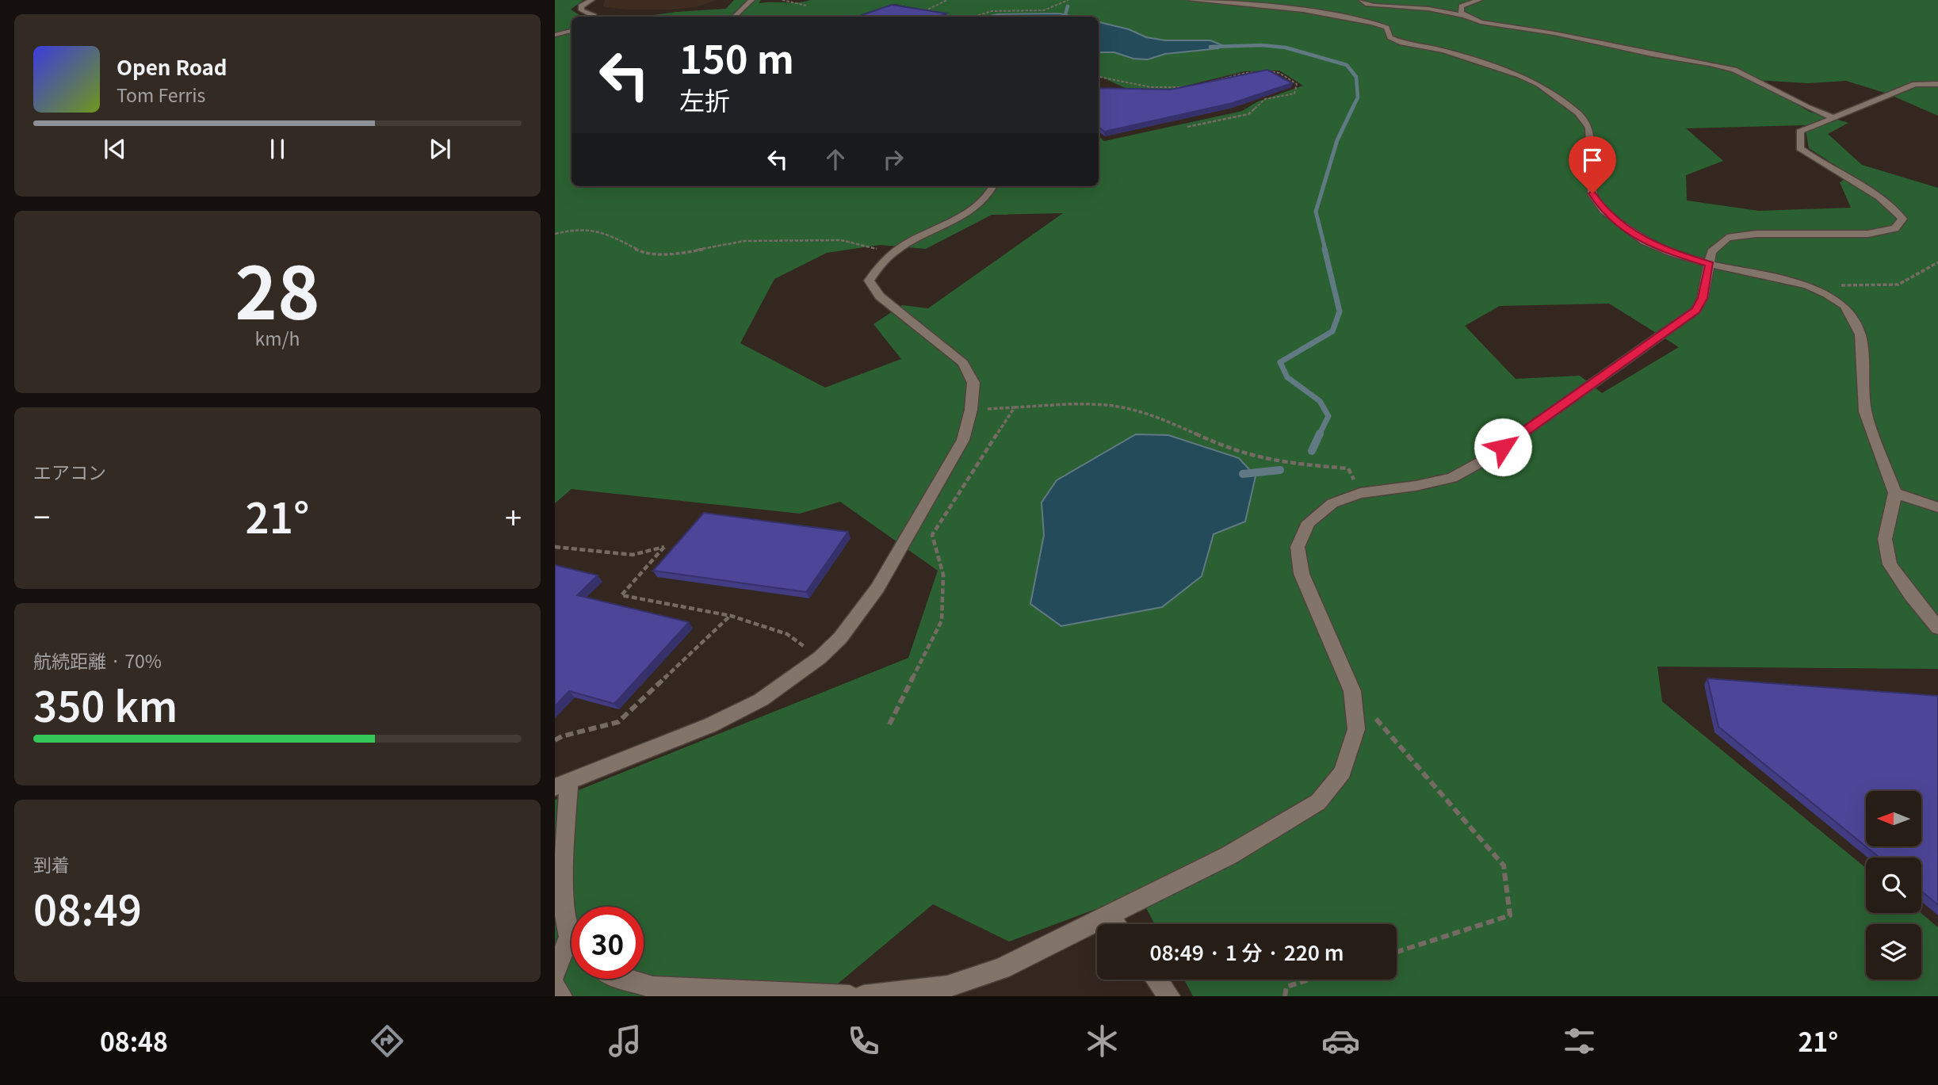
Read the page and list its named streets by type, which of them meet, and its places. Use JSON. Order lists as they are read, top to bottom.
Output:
{
  "north": "left",
  "page": {
    "turn": ["150 m", "左折"],
    "song": ["Open Road", "Tom Ferris"],
    "tile": [
      ["28", "km/h"],
      "エアコン",
      ["航続距離 · 70%", "350 km"],
      ["到着", "08:49"]
    ],
    "heat": ["−", "21°", "+"],
    "limit": "30",
    "trip": "08:49 · 1 分 · 220 m",
    "tabs": ["08:48", "21°"]
  }
}
